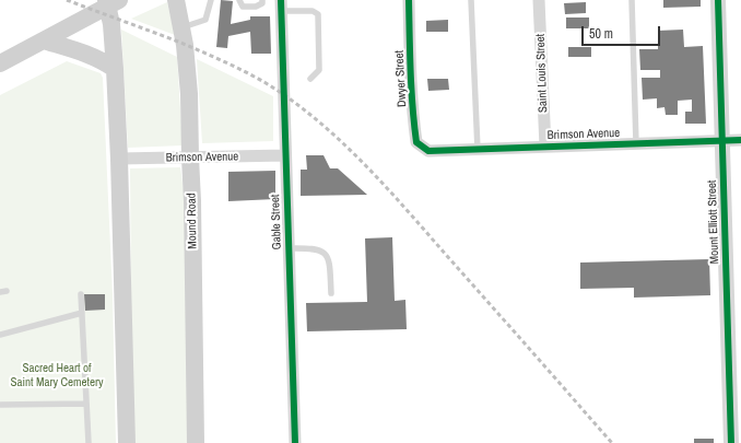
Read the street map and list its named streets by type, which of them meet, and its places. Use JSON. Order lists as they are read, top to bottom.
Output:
{
  "streets": {
    "main road": ["Mound Road"],
    "street": [
      "Saint Louis Street",
      "Dwyer Street",
      "Brimson Avenue",
      "Gable Street",
      "Mount Elliott Street"
    ]
  },
  "crossings": [
    ["Saint Louis Street", "Brimson Avenue"],
    ["Dwyer Street", "Brimson Avenue"],
    ["Brimson Avenue", "Mound Road"],
    ["Brimson Avenue", "Gable Street"],
    ["Brimson Avenue", "Mount Elliott Street"]
  ],
  "parks": ["Sacred Heart of Saint Mary Cemetery"],
  "scale_bar": "50 m"
}
